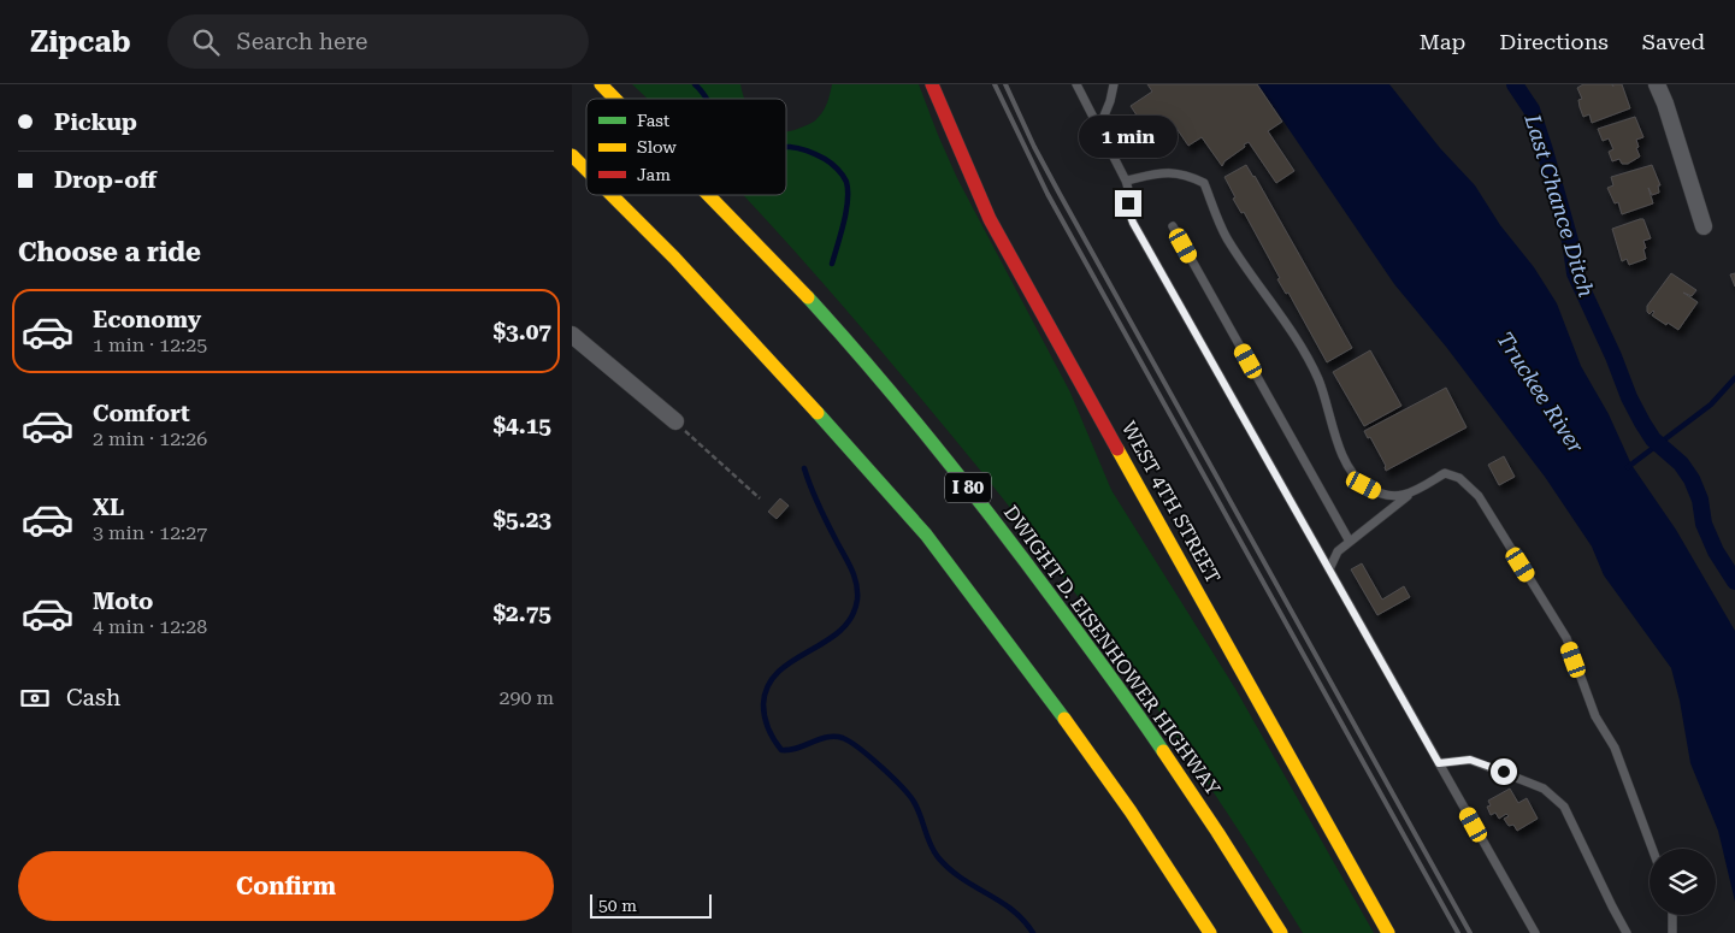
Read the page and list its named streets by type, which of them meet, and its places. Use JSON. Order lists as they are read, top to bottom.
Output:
{
  "streets": {
    "main road": ["I 80", "WEST 4TH STREET", "DWIGHT D. EISENHOWER HIGHWAY"]
  },
  "water": ["Last Chance Ditch", "Truckee River"],
  "legend": ["Fast", "Slow", "Jam"],
  "scale_bar": "50 m",
  "page": {
    "header": "Zipcab",
    "search": "Search here",
    "nav": ["Map", "Directions", "Saved"],
    "banner": ["Pickup", "Drop-off"],
    "bubble": "1 min",
    "heading": "Choose a ride",
    "list": [
      {
        "name": "Economy",
        "note": "1 min · 12:25",
        "value": "$3.07"
      },
      {
        "name": "Comfort",
        "note": "2 min · 12:26",
        "value": "$4.15"
      },
      {
        "name": "XL",
        "note": "3 min · 12:27",
        "value": "$5.23"
      },
      {
        "name": "Moto",
        "note": "4 min · 12:28",
        "value": "$2.75"
      }
    ],
    "pay": ["Cash", "290 m"],
    "buttons": "Confirm",
    "scale": "50 m"
  }
}
